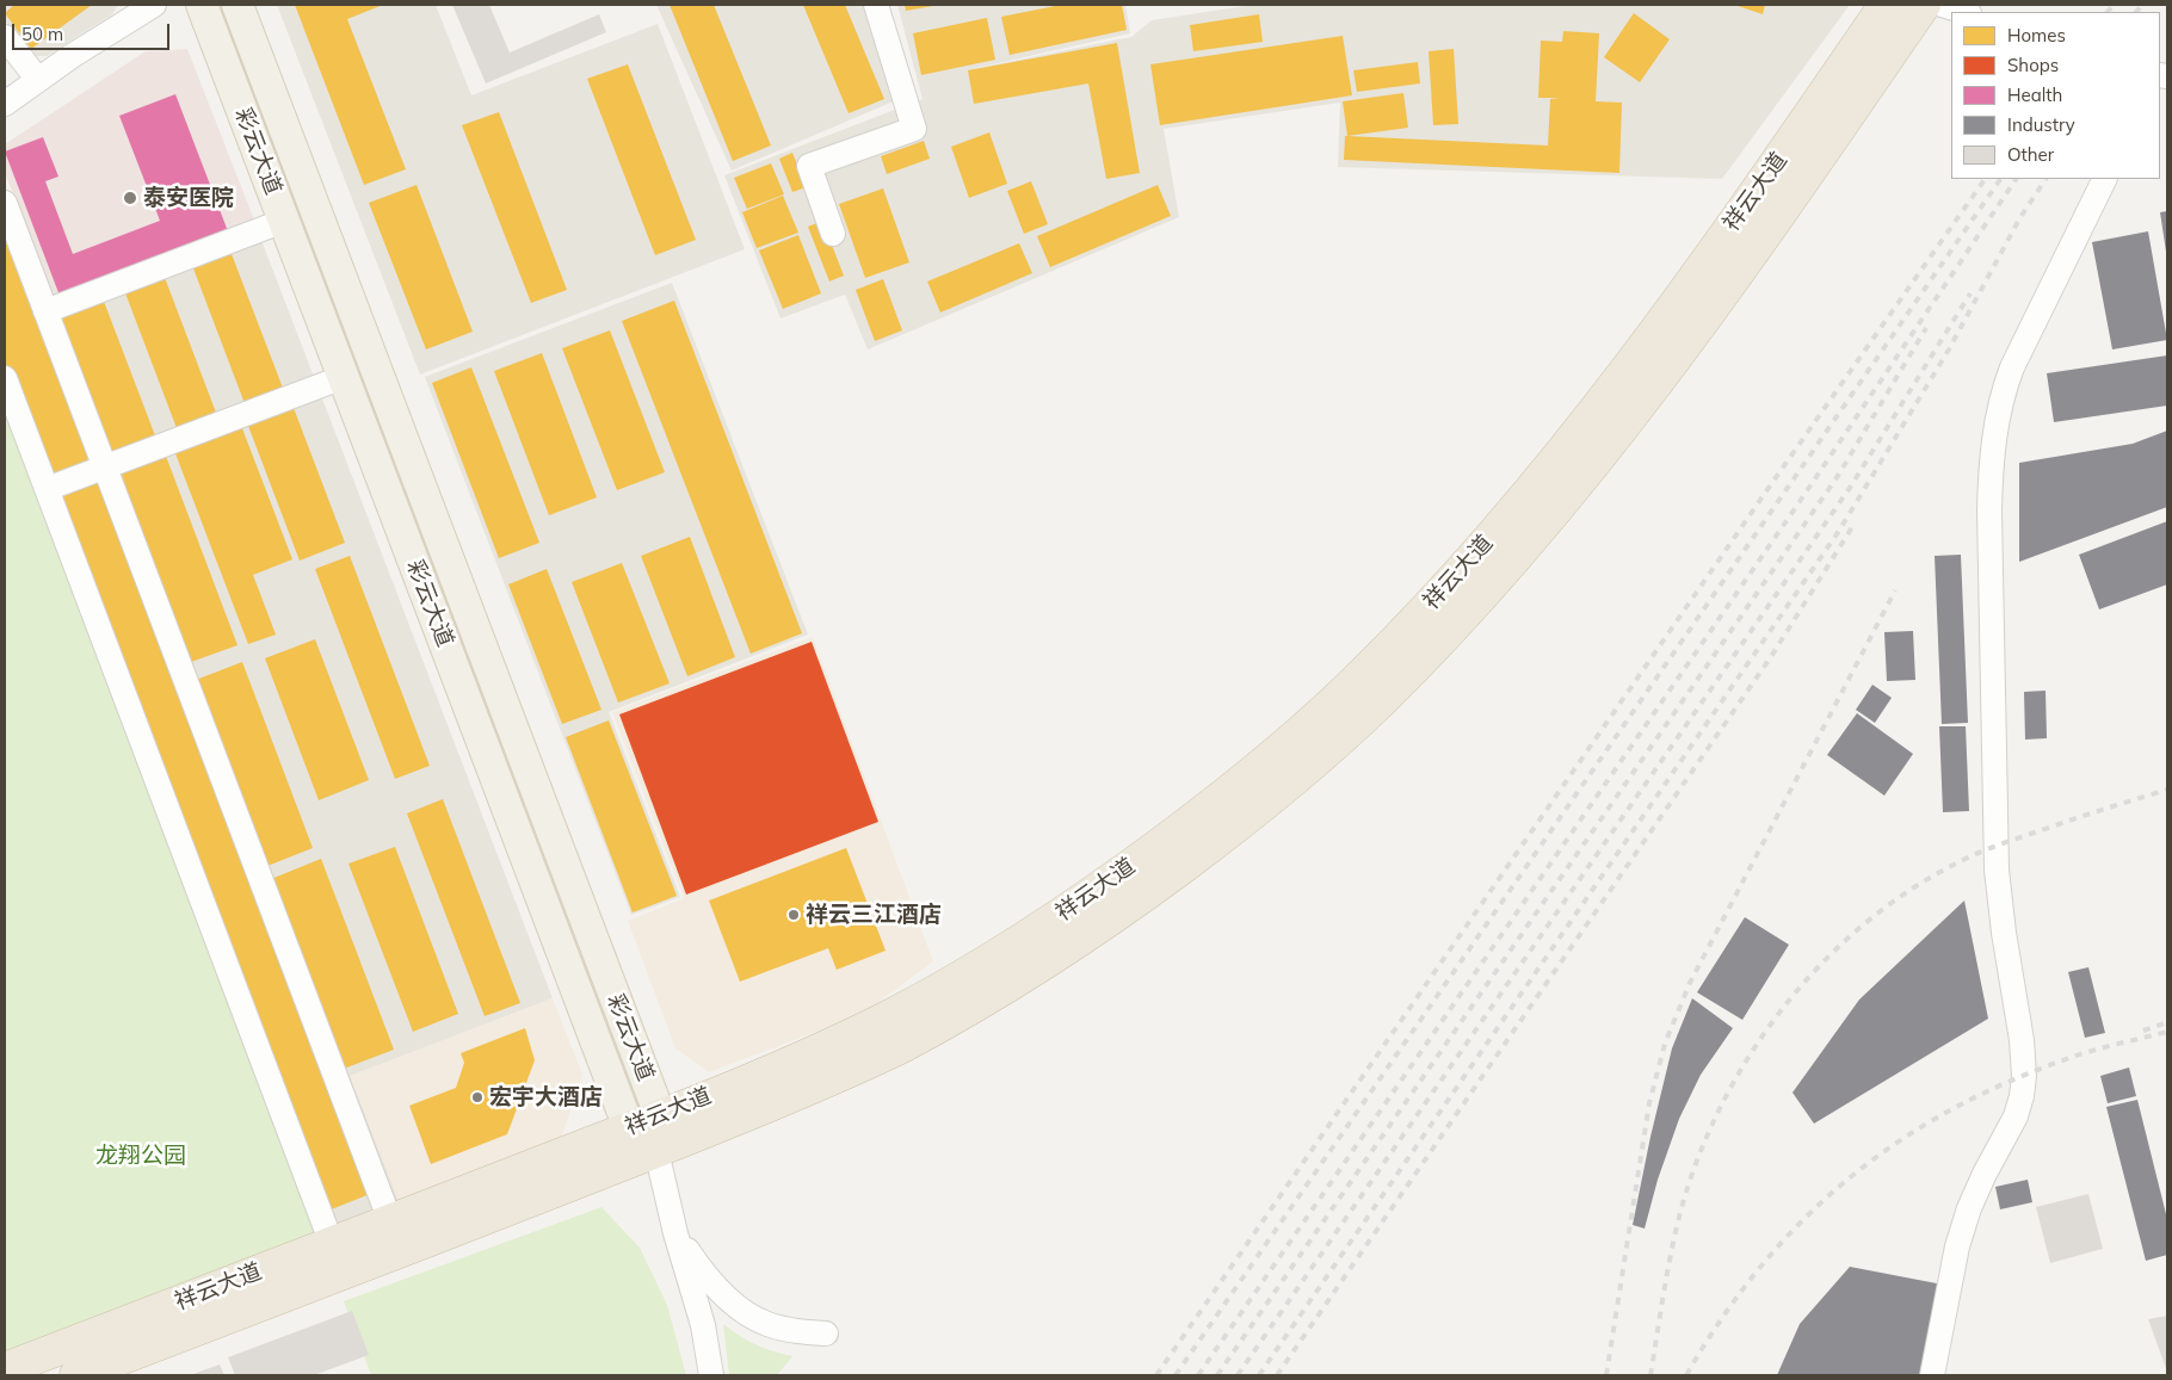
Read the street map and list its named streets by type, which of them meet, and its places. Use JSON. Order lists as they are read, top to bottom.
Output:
{
  "streets": {
    "highway": ["祥云大道"],
    "main road": ["彩云大道"]
  },
  "crossings": [
    ["彩云大道", "祥云大道"]
  ],
  "parks": ["龙翔公园"],
  "places": ["泰安医院", "祥云三江酒店", "宏宇大酒店"],
  "legend": [
    "Homes",
    "Shops",
    "Health",
    "Industry",
    "Other"
  ],
  "scale_bar": "50 m"
}
